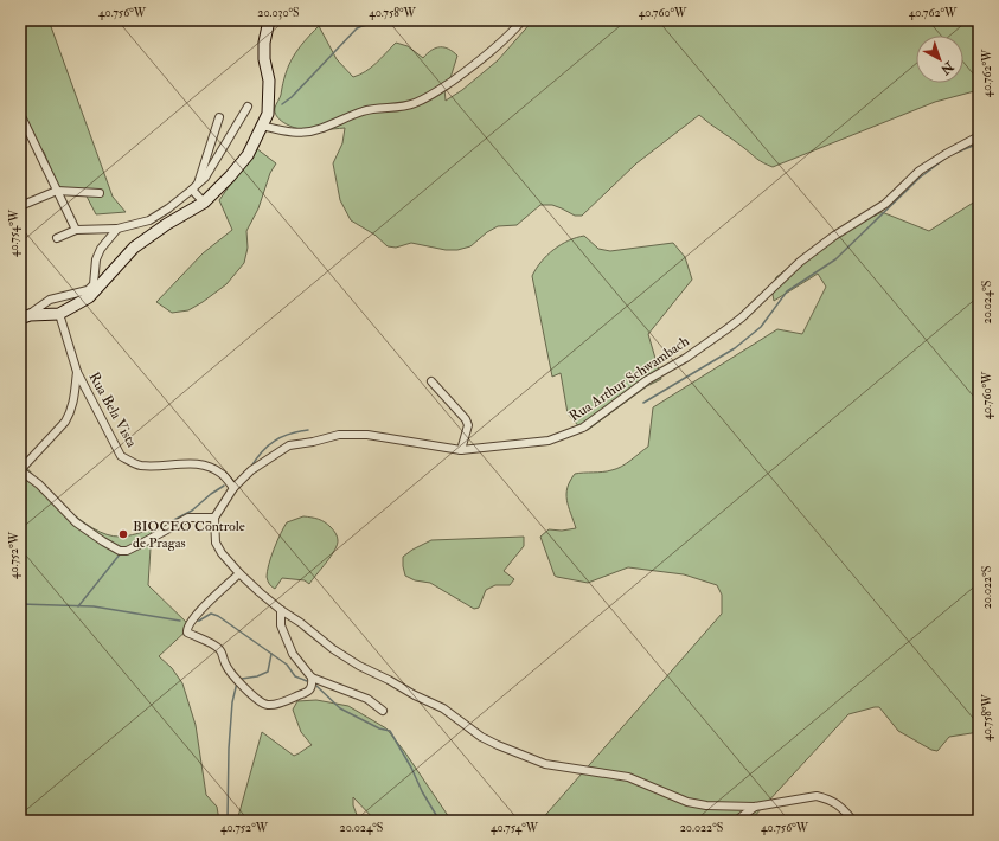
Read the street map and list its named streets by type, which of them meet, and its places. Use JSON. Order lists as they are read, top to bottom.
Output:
{
  "streets": {
    "street": ["Rua Arthur Schwambach", "Rua Bela Vista"]
  },
  "crossings": [
    ["Rua Arthur Schwambach", "Rua Bela Vista"]
  ],
  "places": ["BIOCEO Controle de Pragas"],
  "north": "bottom right",
  "coordinates": [
    "40.756°W",
    "20.030°S",
    "40.758°W",
    "40.760°W",
    "40.762°W",
    "40.754°W",
    "20.024°S",
    "40.752°W",
    "20.022°S"
  ]
}
